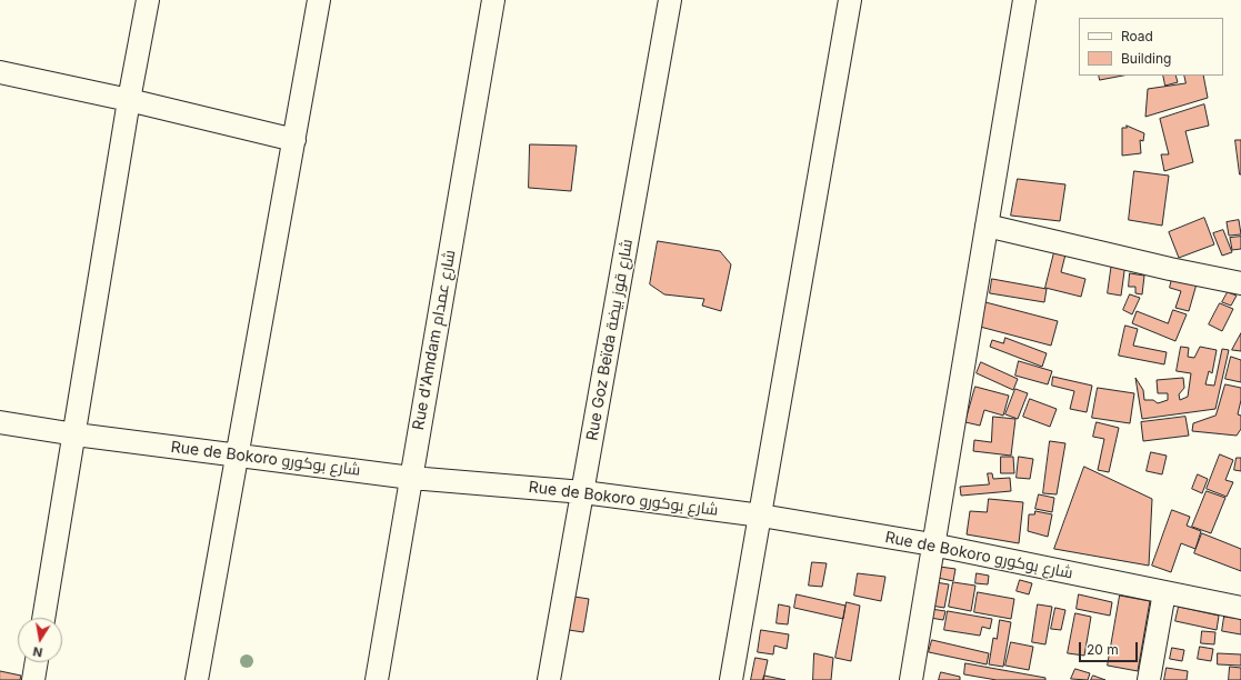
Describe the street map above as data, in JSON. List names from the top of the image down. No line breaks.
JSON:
{"streets":{"street":["Rue d'Amdam شارع عمدام","Rue Goz Beïda شارع قوز بيضة","Rue de Bokoro شارع بوكورو"]},"crossings":[["Rue d'Amdam شارع عمدام","Rue de Bokoro شارع بوكورو"],["Rue Goz Beïda شارع قوز بيضة","Rue de Bokoro شارع بوكورو"]],"legend":["Road","Building"],"scale_bar":"20 m","north":"bottom"}
